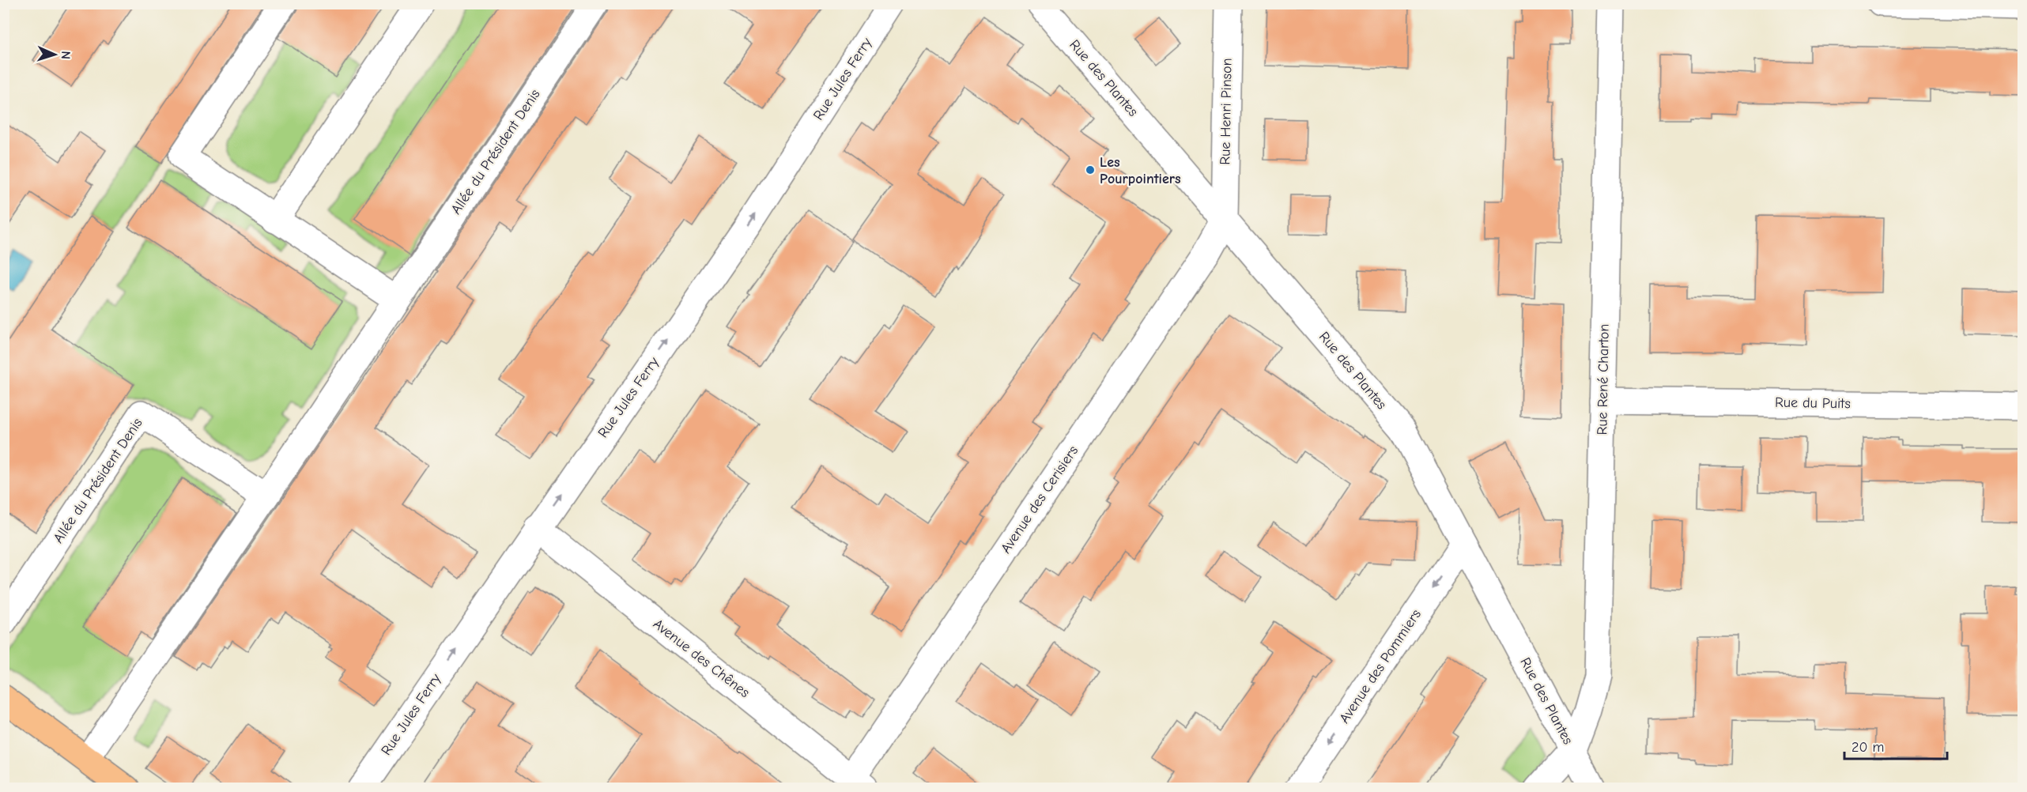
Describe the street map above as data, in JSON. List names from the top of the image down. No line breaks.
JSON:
{"streets":{"street":["Rue des Plantes","Rue Jules Ferry","Rue Henri Pinson","Allée du Président Denis","Rue René Charton","Rue du Puits","Avenue des Cerisiers","Avenue des Chênes","Avenue des Pommiers"]},"crossings":[["Rue des Plantes","Rue Henri Pinson"],["Rue des Plantes","Rue René Charton"],["Rue des Plantes","Avenue des Cerisiers"],["Rue des Plantes","Avenue des Pommiers"],["Rue Jules Ferry","Avenue des Chênes"],["Rue Henri Pinson","Avenue des Cerisiers"],["Rue René Charton","Rue du Puits"],["Avenue des Cerisiers","Avenue des Chênes"]],"one_way":["Rue Jules Ferry","Avenue des Pommiers"],"places":["Les Pourpointiers"],"scale_bar":"20 m","north":"right"}
